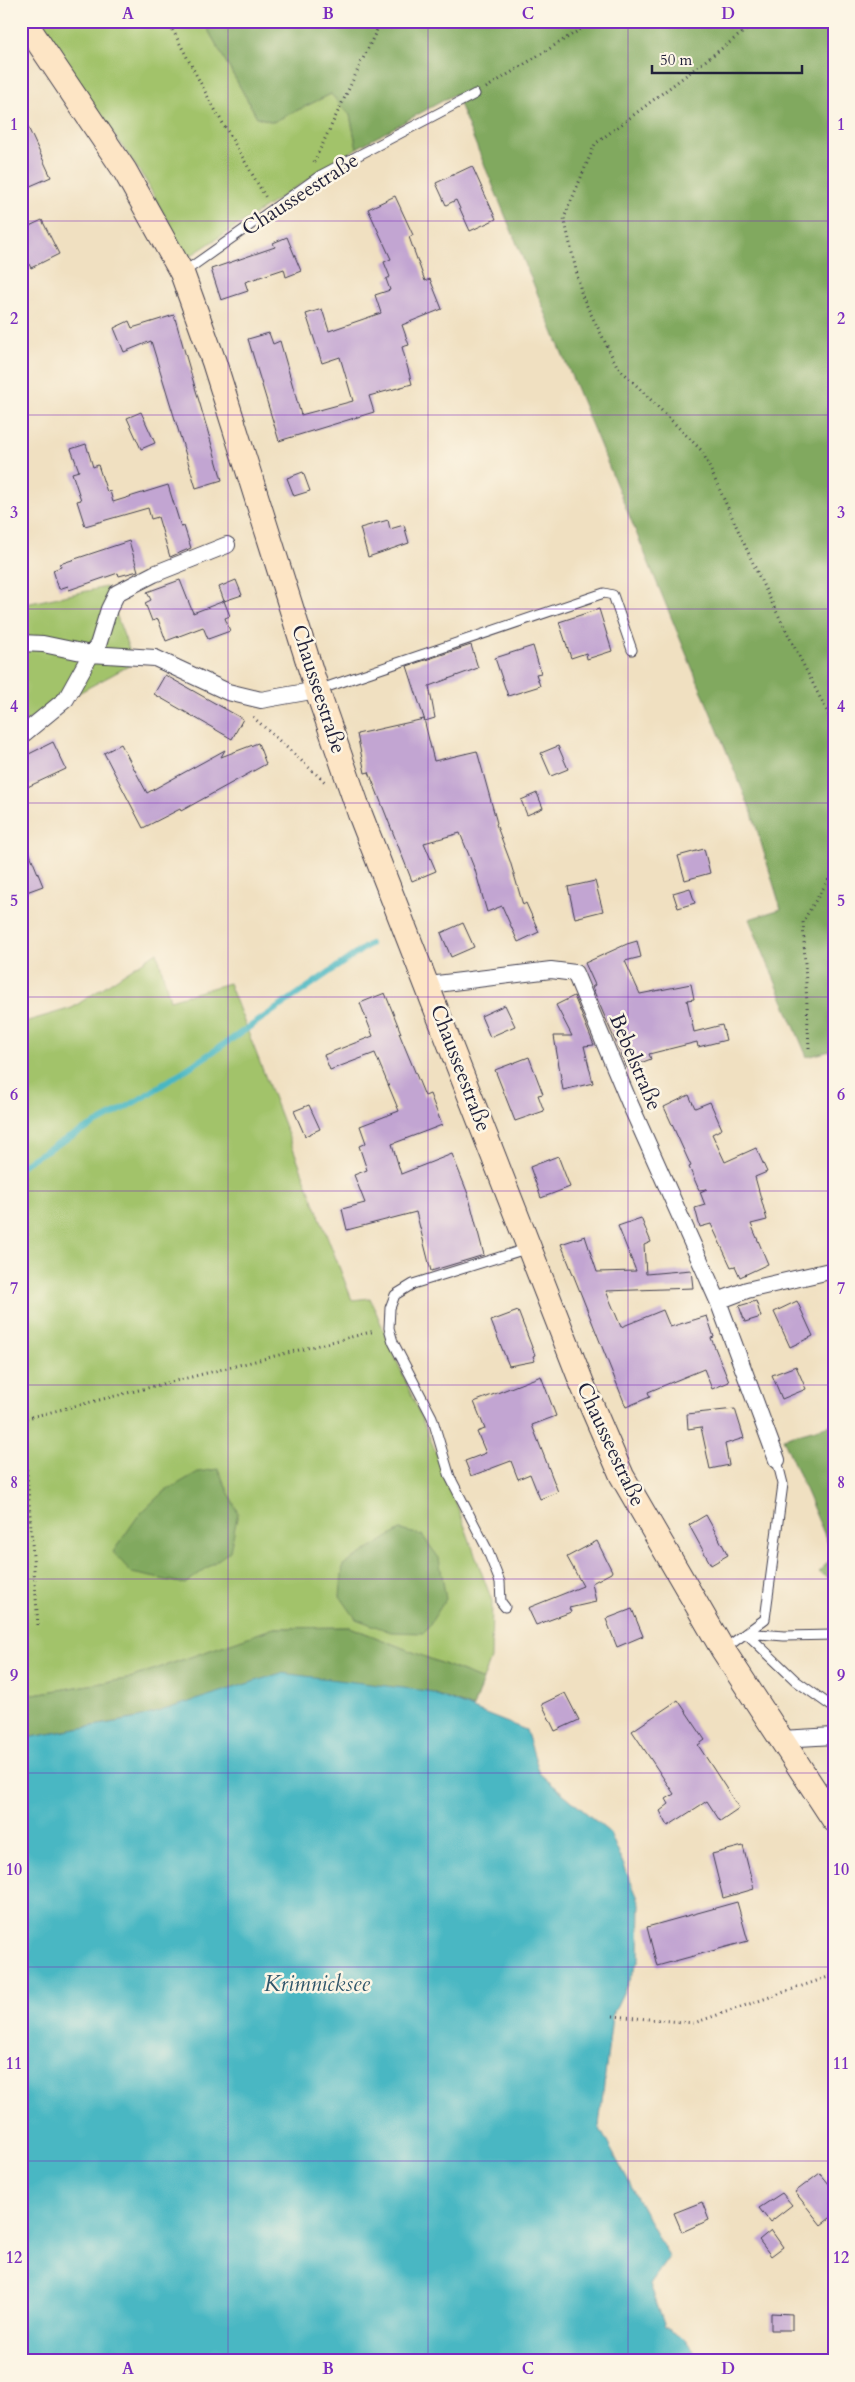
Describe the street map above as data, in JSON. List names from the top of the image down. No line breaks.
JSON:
{"streets":{"main road":["Chausseestraße"],"street":["Bebelstraße"]},"crossings":[["Chausseestraße","Bebelstraße"]],"water":["Krimnicksee"],"scale_bar":"50 m","grid":{"columns":["A","B","C","D"],"rows":["1","2","3","4","5","6","7","8","9","10","11","12"]}}
